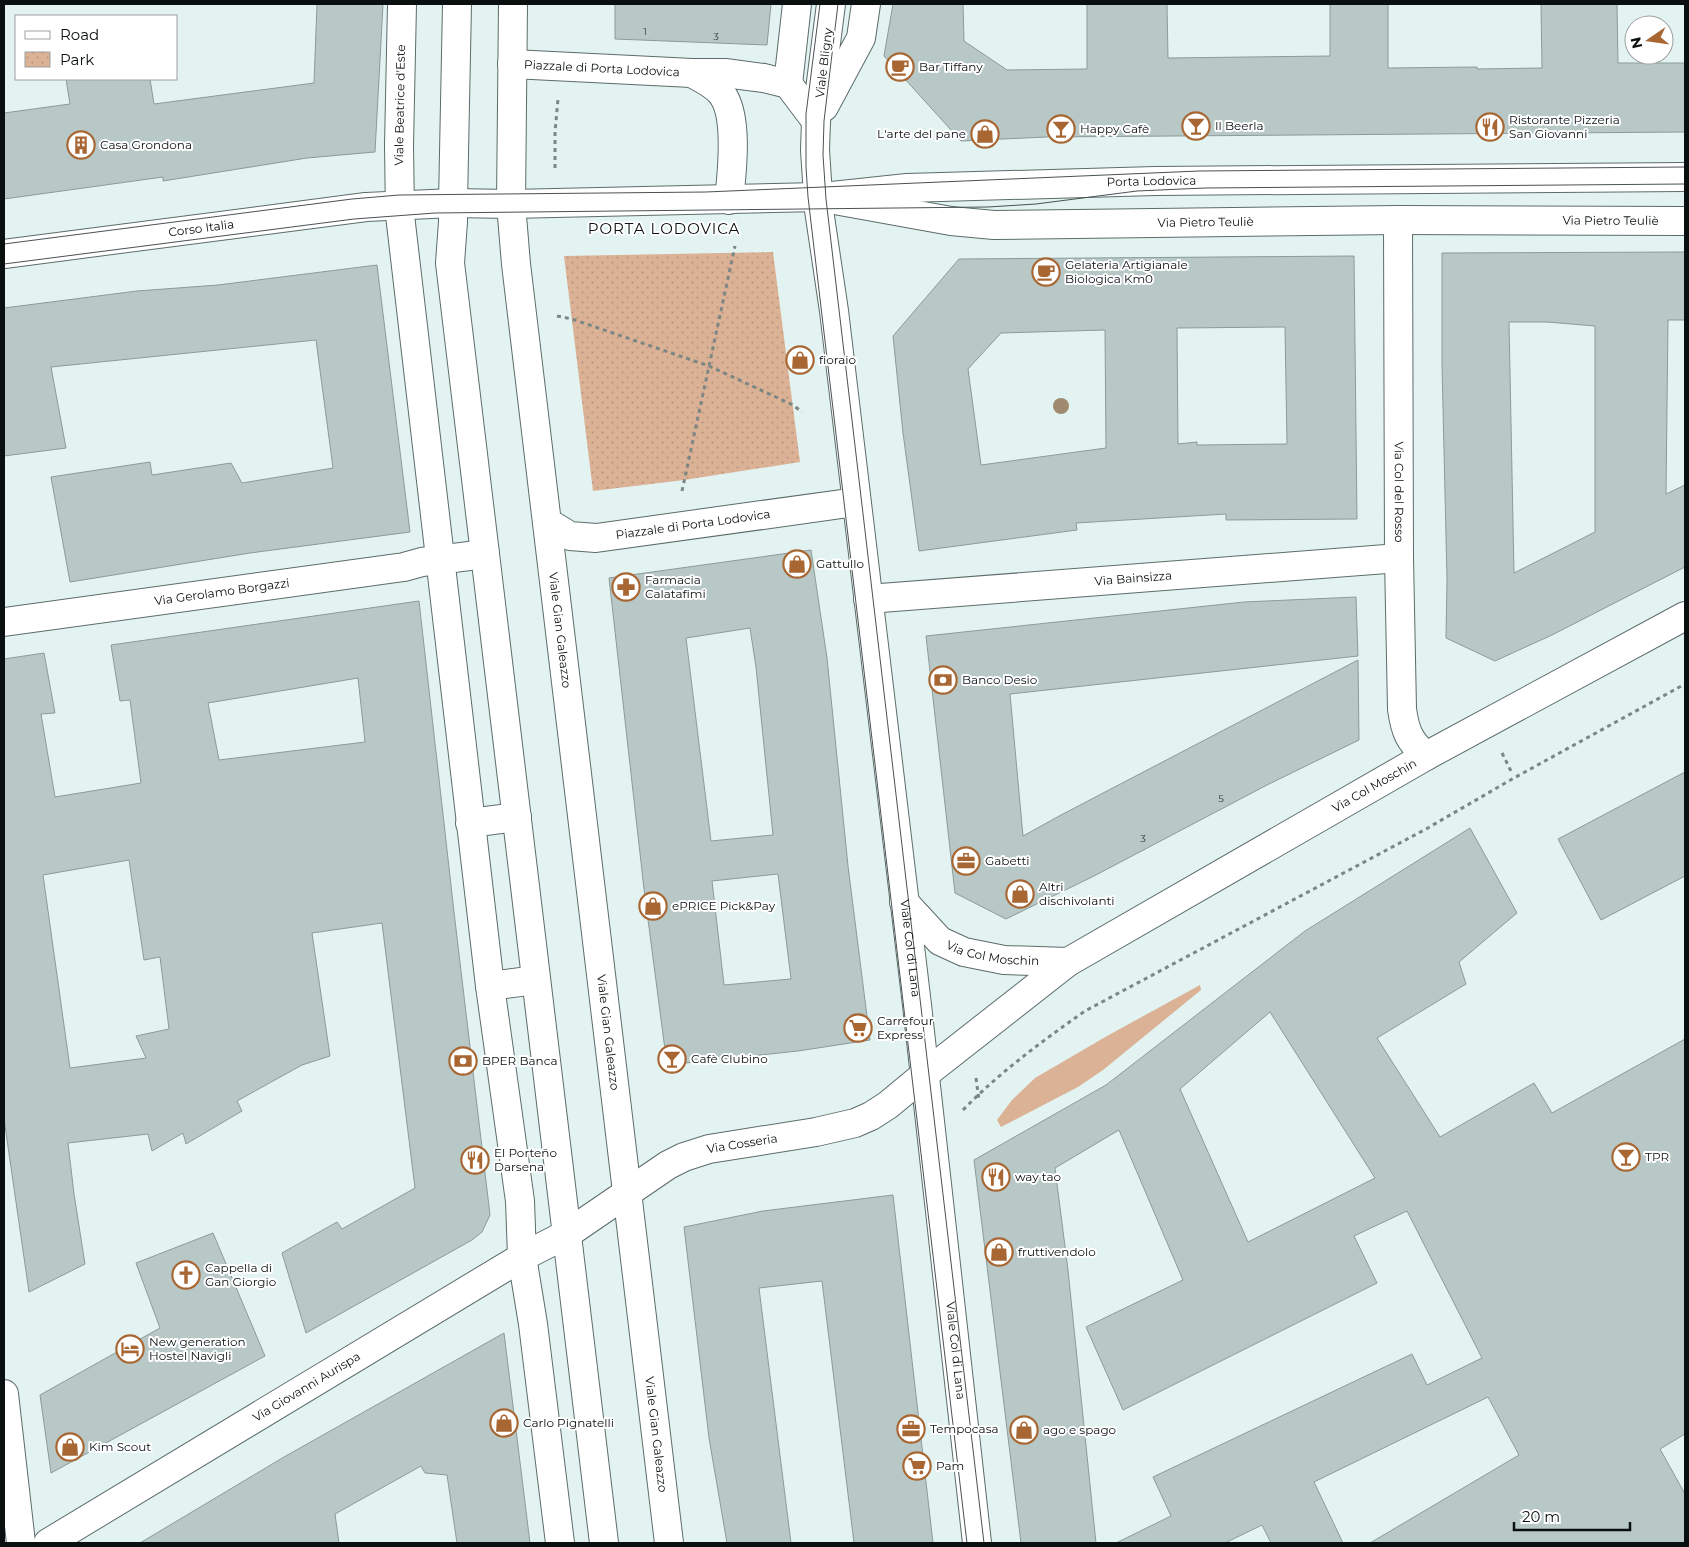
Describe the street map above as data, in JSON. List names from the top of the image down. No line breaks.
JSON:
{"streets":{"street":["Viale Bligny","Piazzale di Porta Lodovica","Viale Beatrice d'Este","Porta Lodovica","Via Pietro Teuliè","Corso Italia","Via Col del Rosso","Via Bainsizza","Via Gerolamo Borgazzi","Viale Gian Galeazzo","Via Col Moschin","Viale Col di Lana","Via Cosseria","Via Giovanni Aurispa"]},"crossings":[["Piazzale di Porta Lodovica","Viale Gian Galeazzo"],["Piazzale di Porta Lodovica","Viale Col di Lana"],["Viale Beatrice d'Este","Corso Italia"],["Porta Lodovica","Via Pietro Teuliè"],["Via Pietro Teuliè","Via Col del Rosso"],["Via Col del Rosso","Via Bainsizza"],["Via Col del Rosso","Via Col Moschin"],["Via Bainsizza","Viale Col di Lana"],["Viale Gian Galeazzo","Via Cosseria"],["Via Col Moschin","Viale Col di Lana"],["Via Col Moschin","Via Cosseria"],["Viale Col di Lana","Via Cosseria"],["Via Cosseria","Via Giovanni Aurispa"]],"districts":["PORTA LODOVICA"],"places":{"cafe":["Bar Tiffany","Gelateria Artigianale Biologica Km0"],"bar":["Il Beerla","Happy Cafè","Cafè Clubino","TPR"],"restaurant":["Ristorante Pizzeria San Giovanni","El Porteño Darsena","way tao"],"shop":["L'arte del pane","fioraio","Gattullo","Altri dischivolanti","ePRICE Pick&Pay","fruttivendolo","Carlo Pignatelli","ago e spago","Kim Scout"],"building":["Casa Grondona"],"pharmacy":["Farmacia Calatafimi"],"bank":["Banco Desio","BPER Banca"],"office":["Gabetti","Tempocasa"],"supermarket":["Carrefour Express","Pam"],"church":["Cappella di Gan Giorgio"],"hotel":["New generation Hostel Navigli"]},"house_numbers":["1","3","5","3"],"legend":["Road","Park"],"scale_bar":"20 m","north":"left"}
